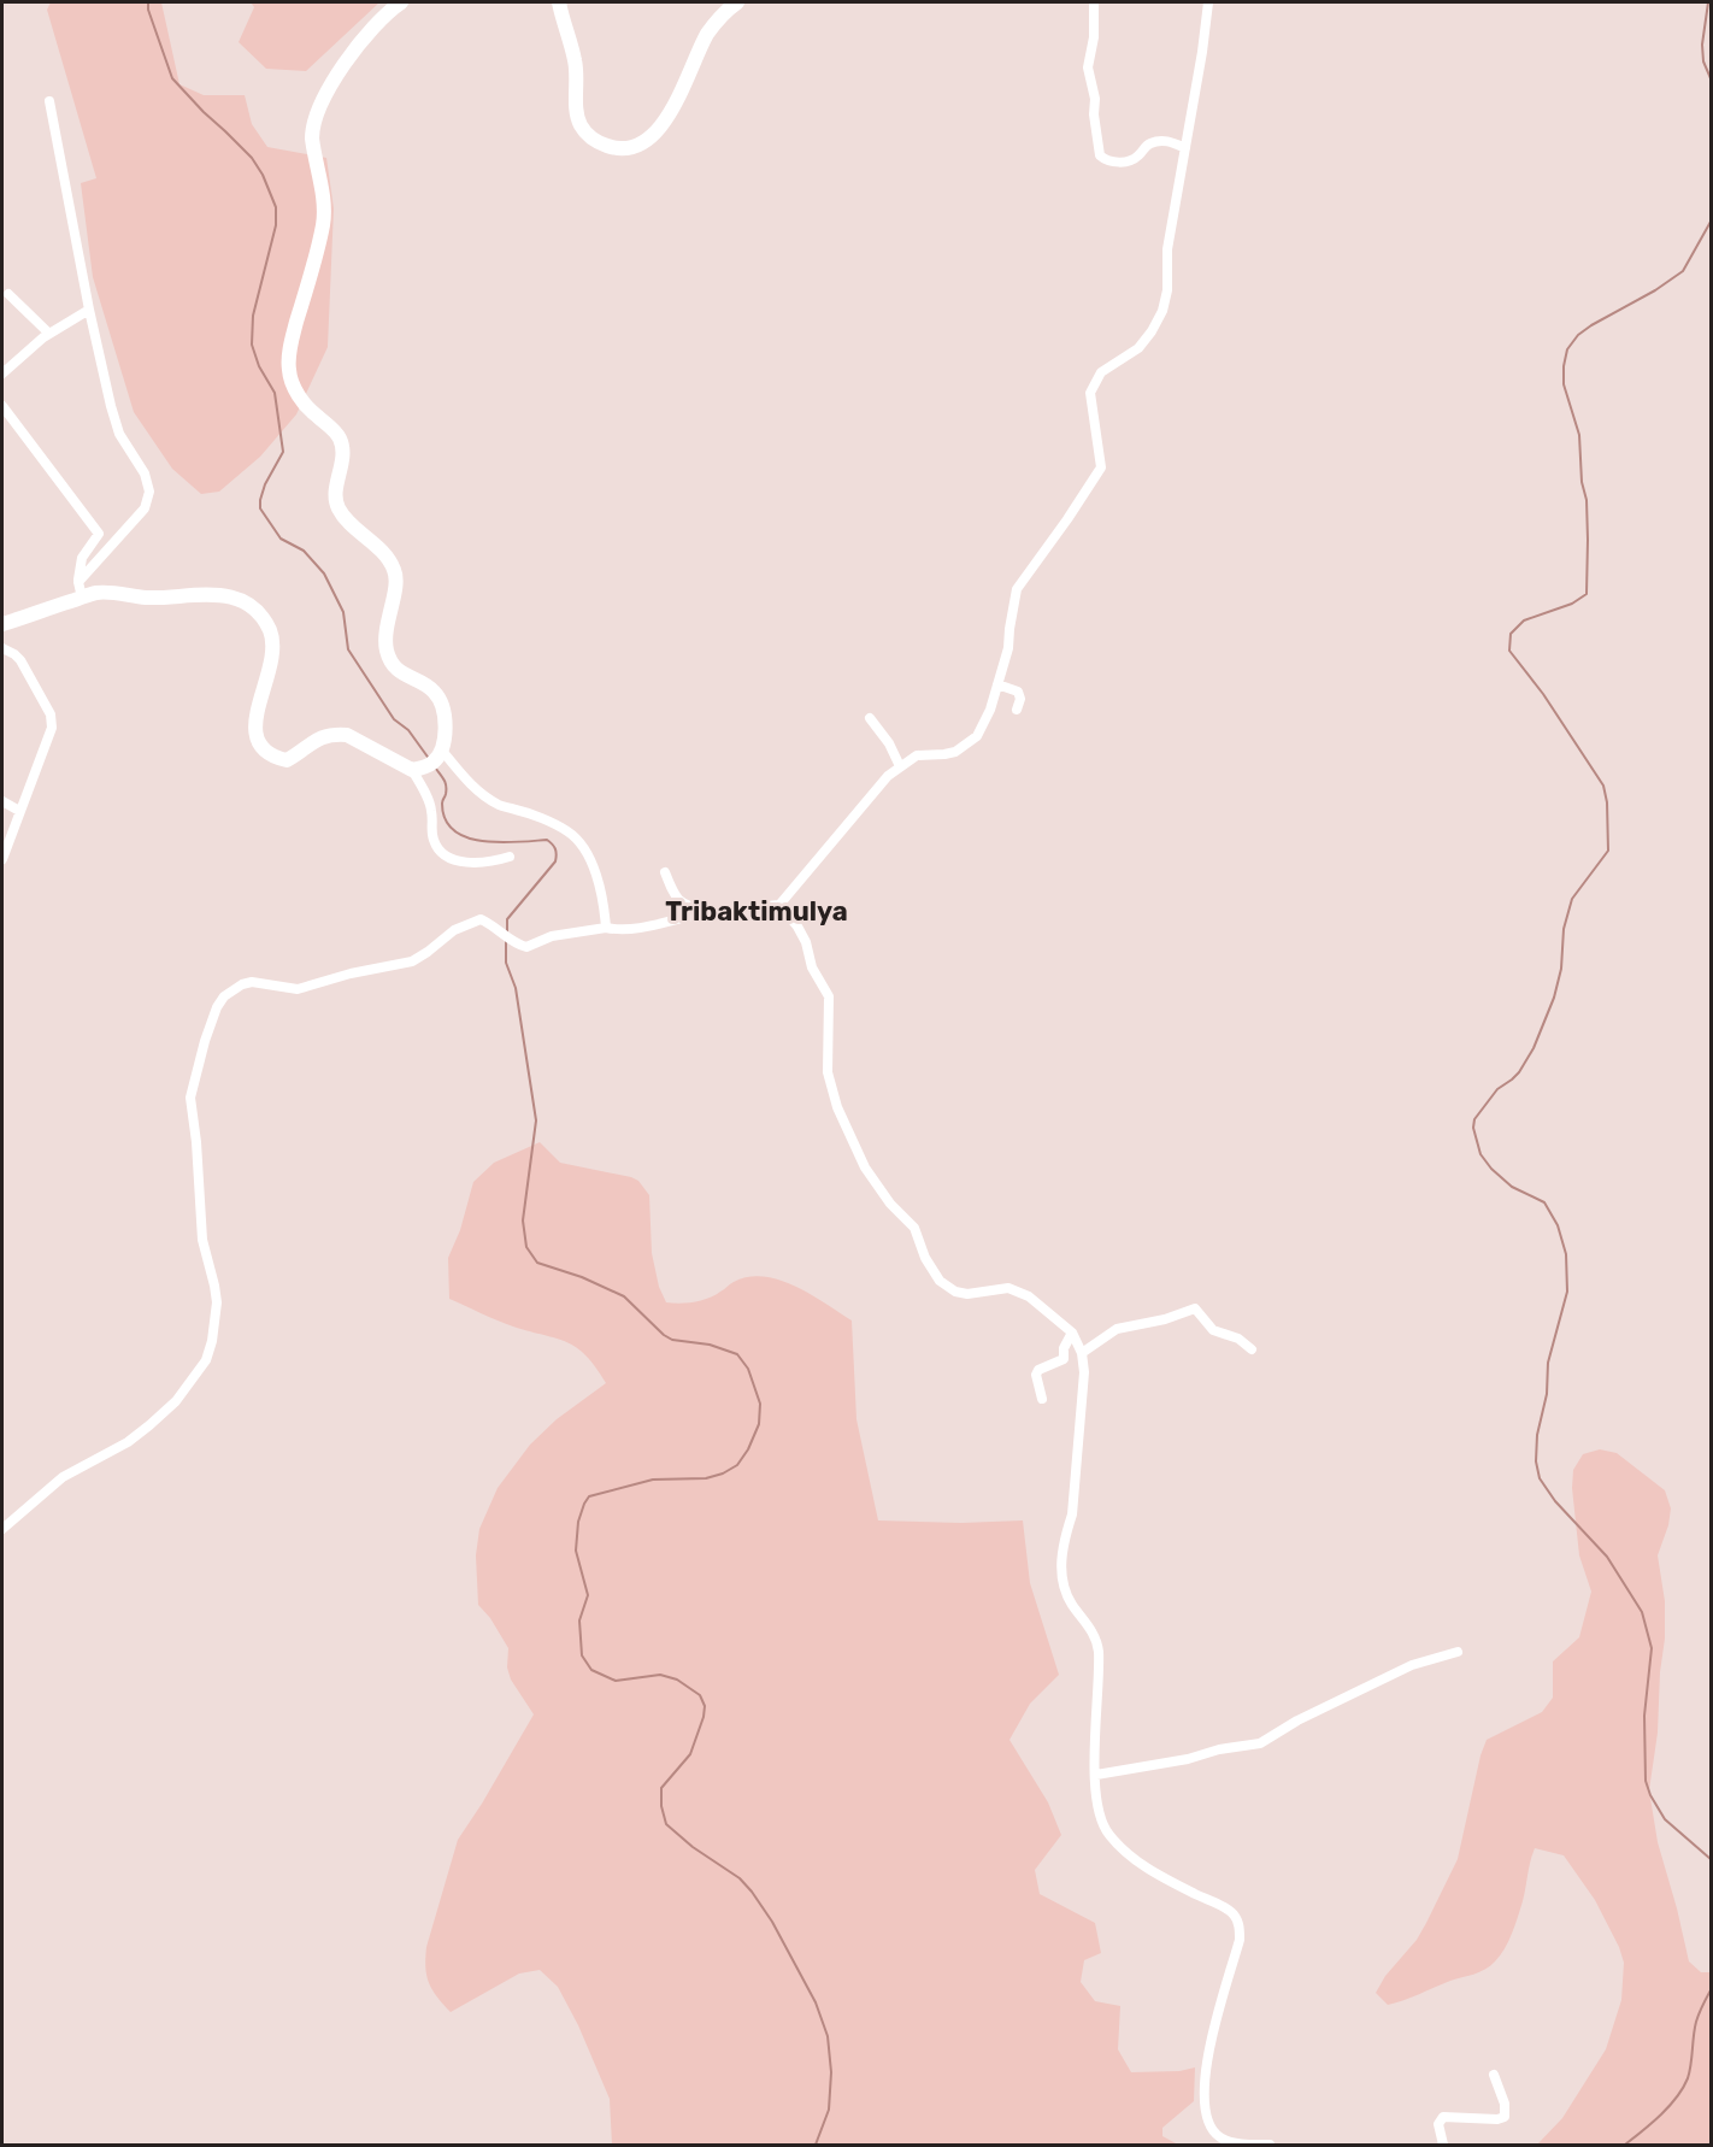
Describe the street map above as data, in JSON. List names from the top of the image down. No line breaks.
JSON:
{"districts":["Tribaktimulya"]}
